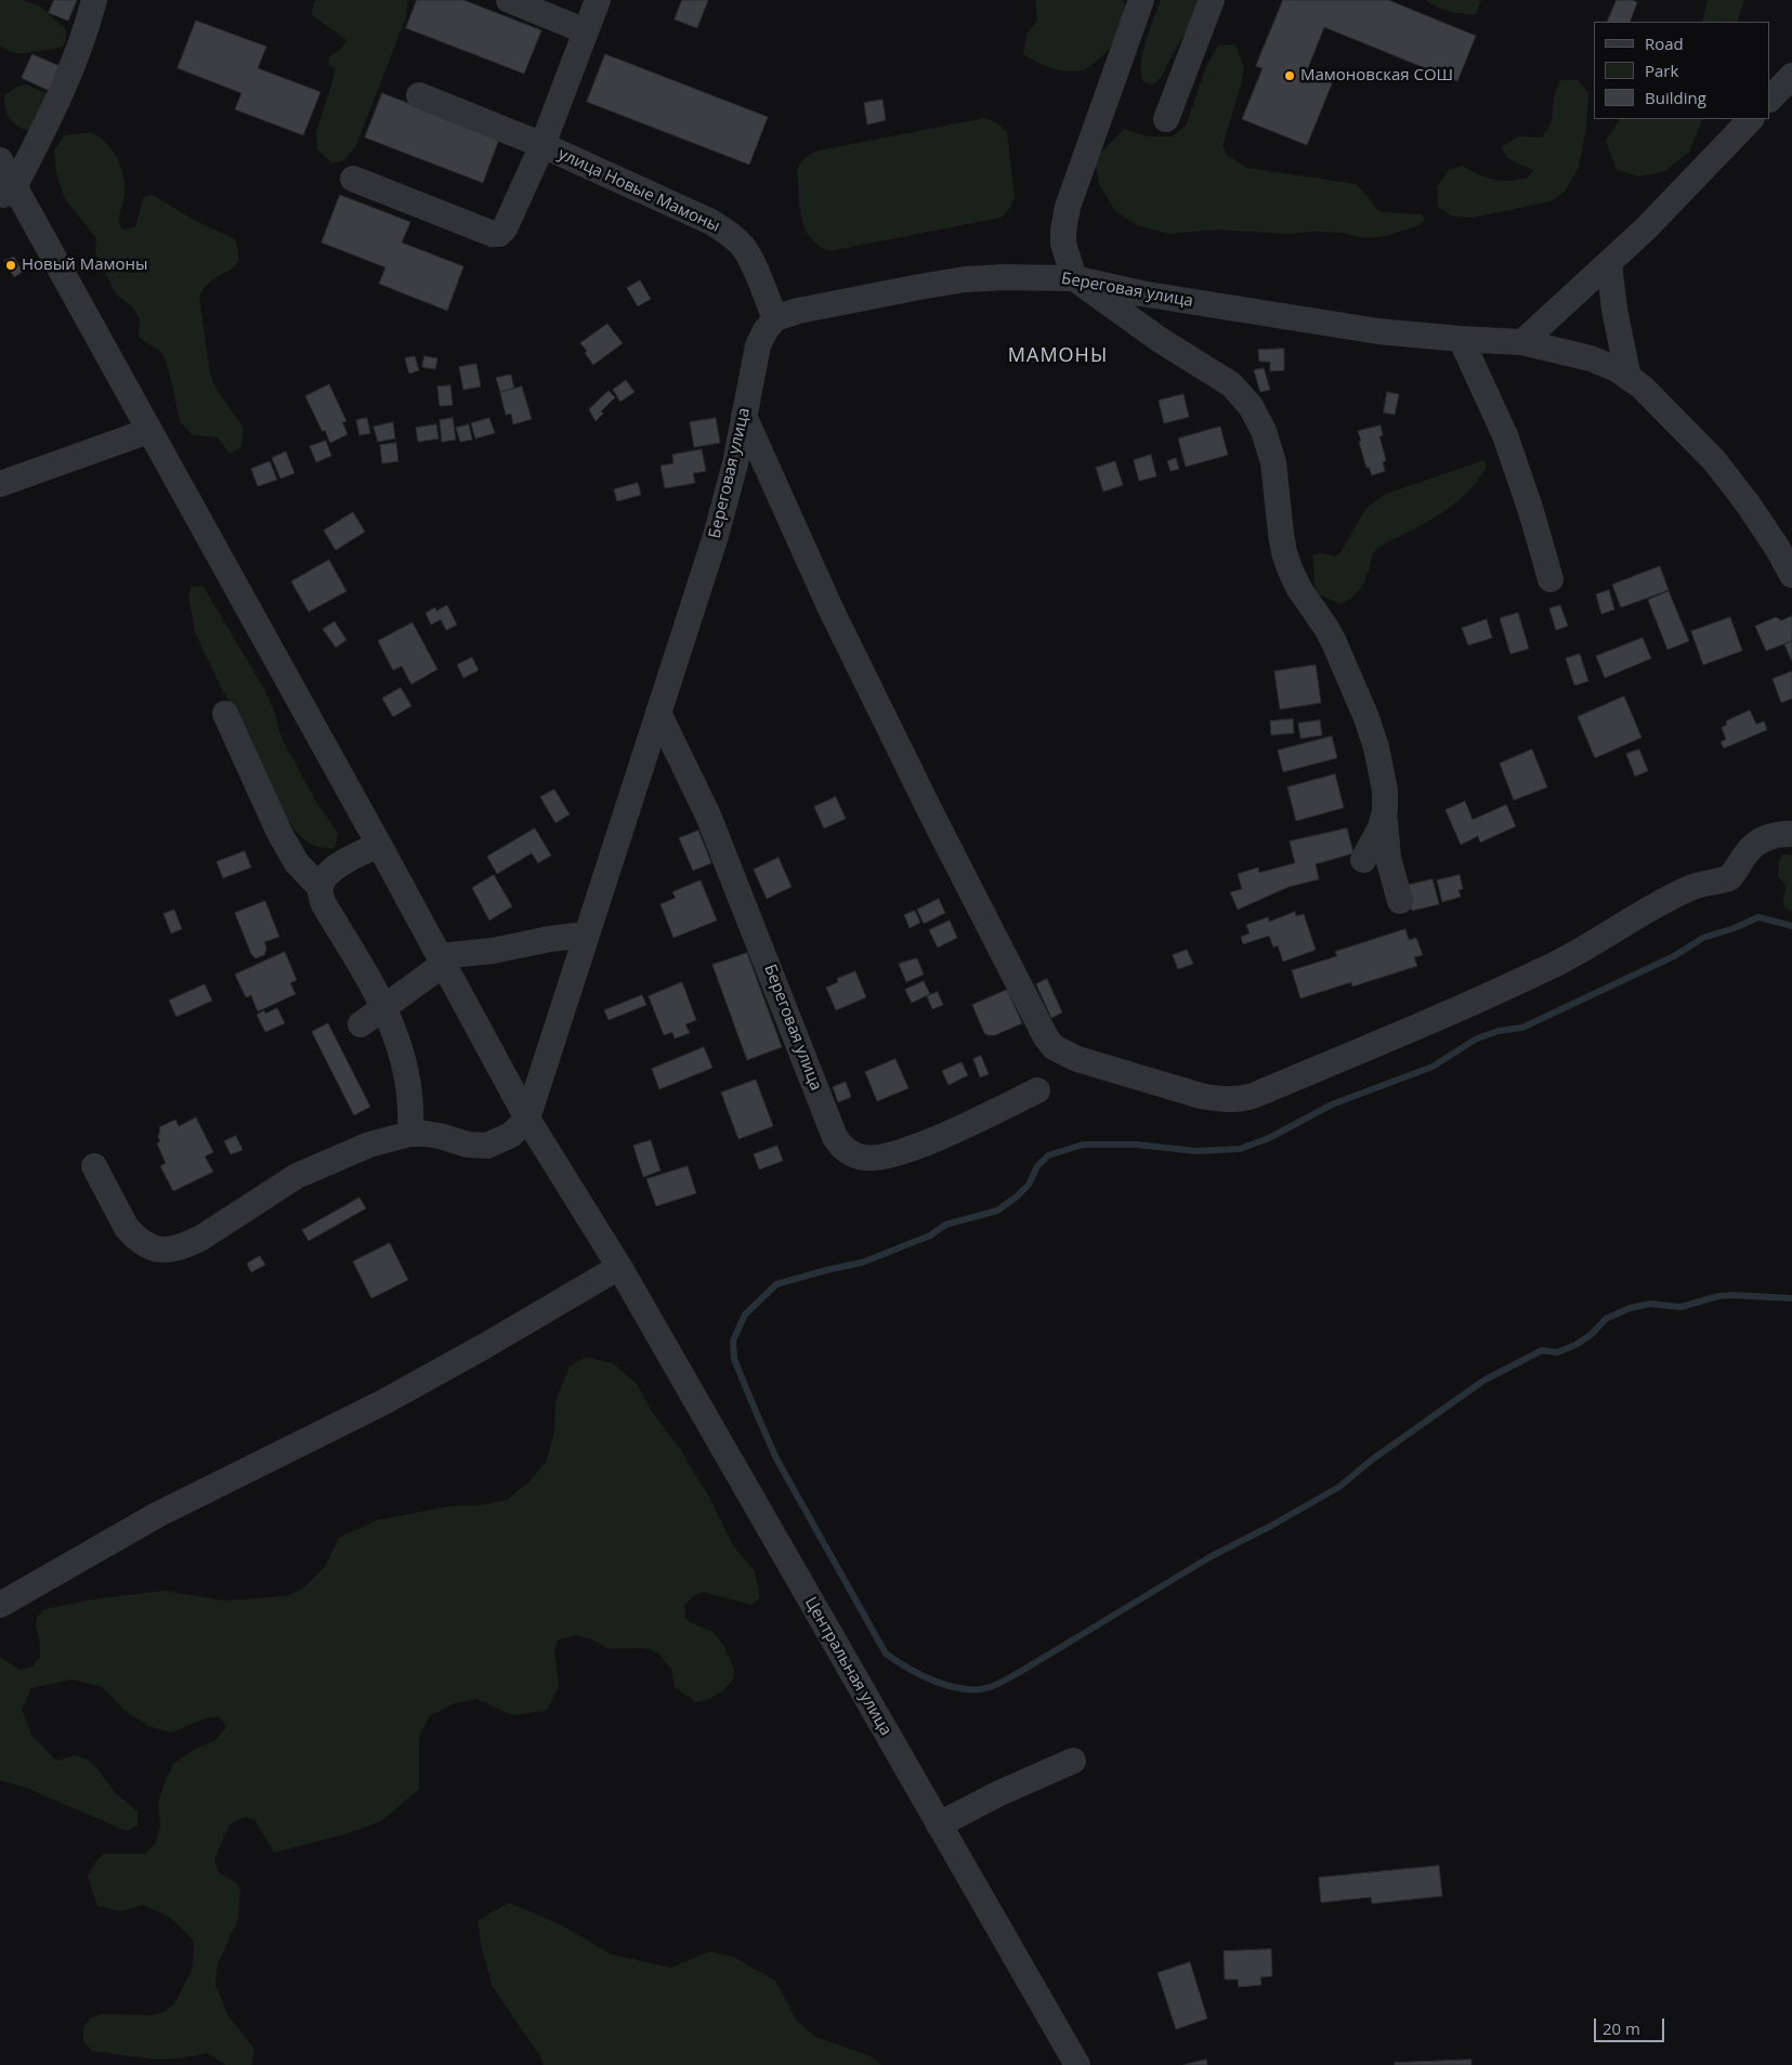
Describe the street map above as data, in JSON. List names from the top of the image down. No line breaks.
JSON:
{"streets":{"street":["улица Новые Мамоны","Береговая улица","Центральная улица"]},"crossings":[["улица Новые Мамоны","Береговая улица"],["Береговая улица","Центральная улица"]],"districts":["МАМОНЫ"],"places":["Мамоновская СОШ","Новый Мамоны"],"legend":["Road","Park","Building"],"scale_bar":"20 m"}
